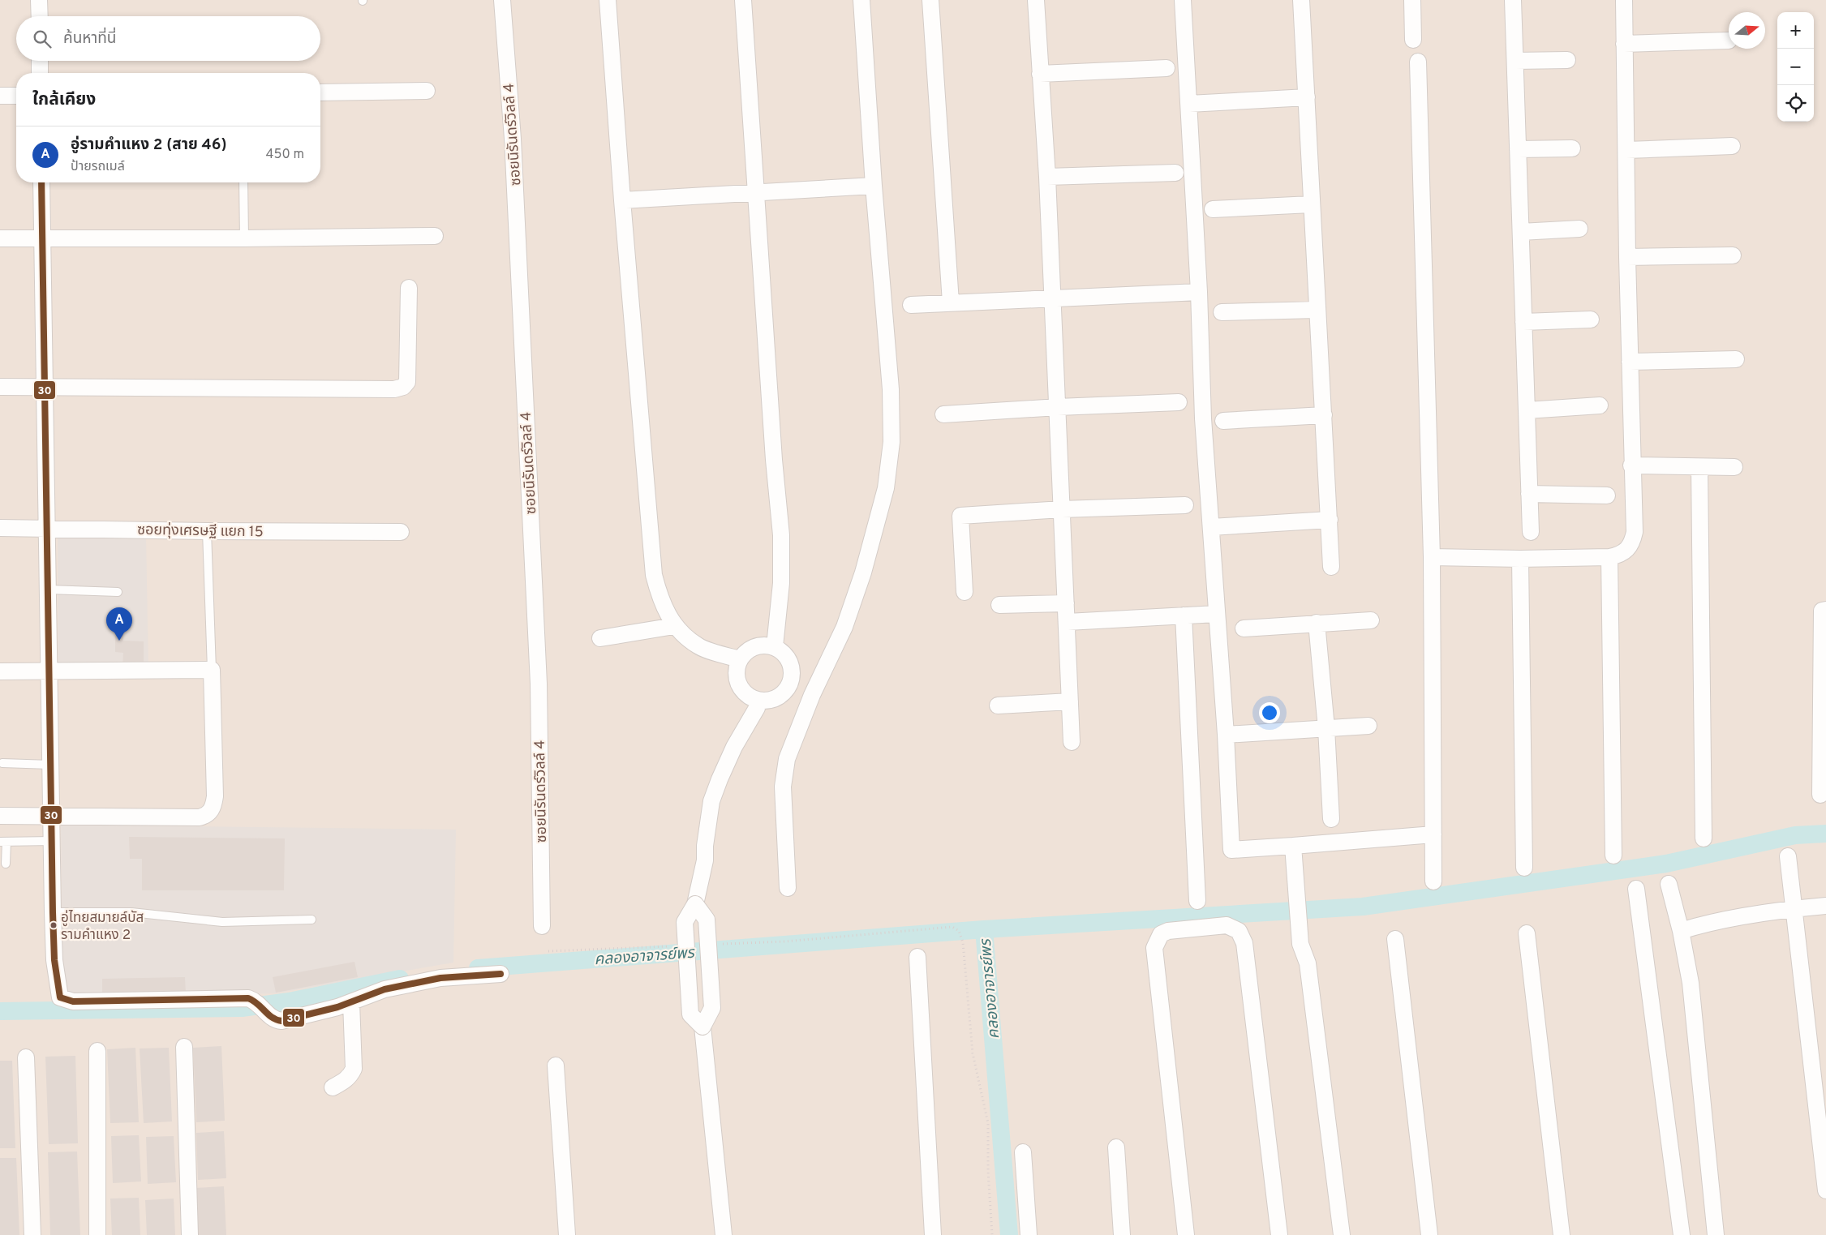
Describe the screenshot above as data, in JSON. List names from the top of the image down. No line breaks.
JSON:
{"streets":{"street":["ซอยนิรันดร์วิลล์ 4","ซอยทุ่งเศรษฐี แยก 15"]},"water":["คลองอาจารย์พร"],"places":["อู่ไทยสมายล์บัส รามคำแหง 2"],"lines":["transit line 30"],"north":"right","page":{"map_buttons":["+","−"],"search":"ค้นหาที่นี่","heading":"ใกล้เคียง","list":[{"mark":"A","name":"อู่รามคำแหง 2 (สาย 46)","note":"ป้ายรถเมล์","value":"450 m"}],"pins":"A"}}
